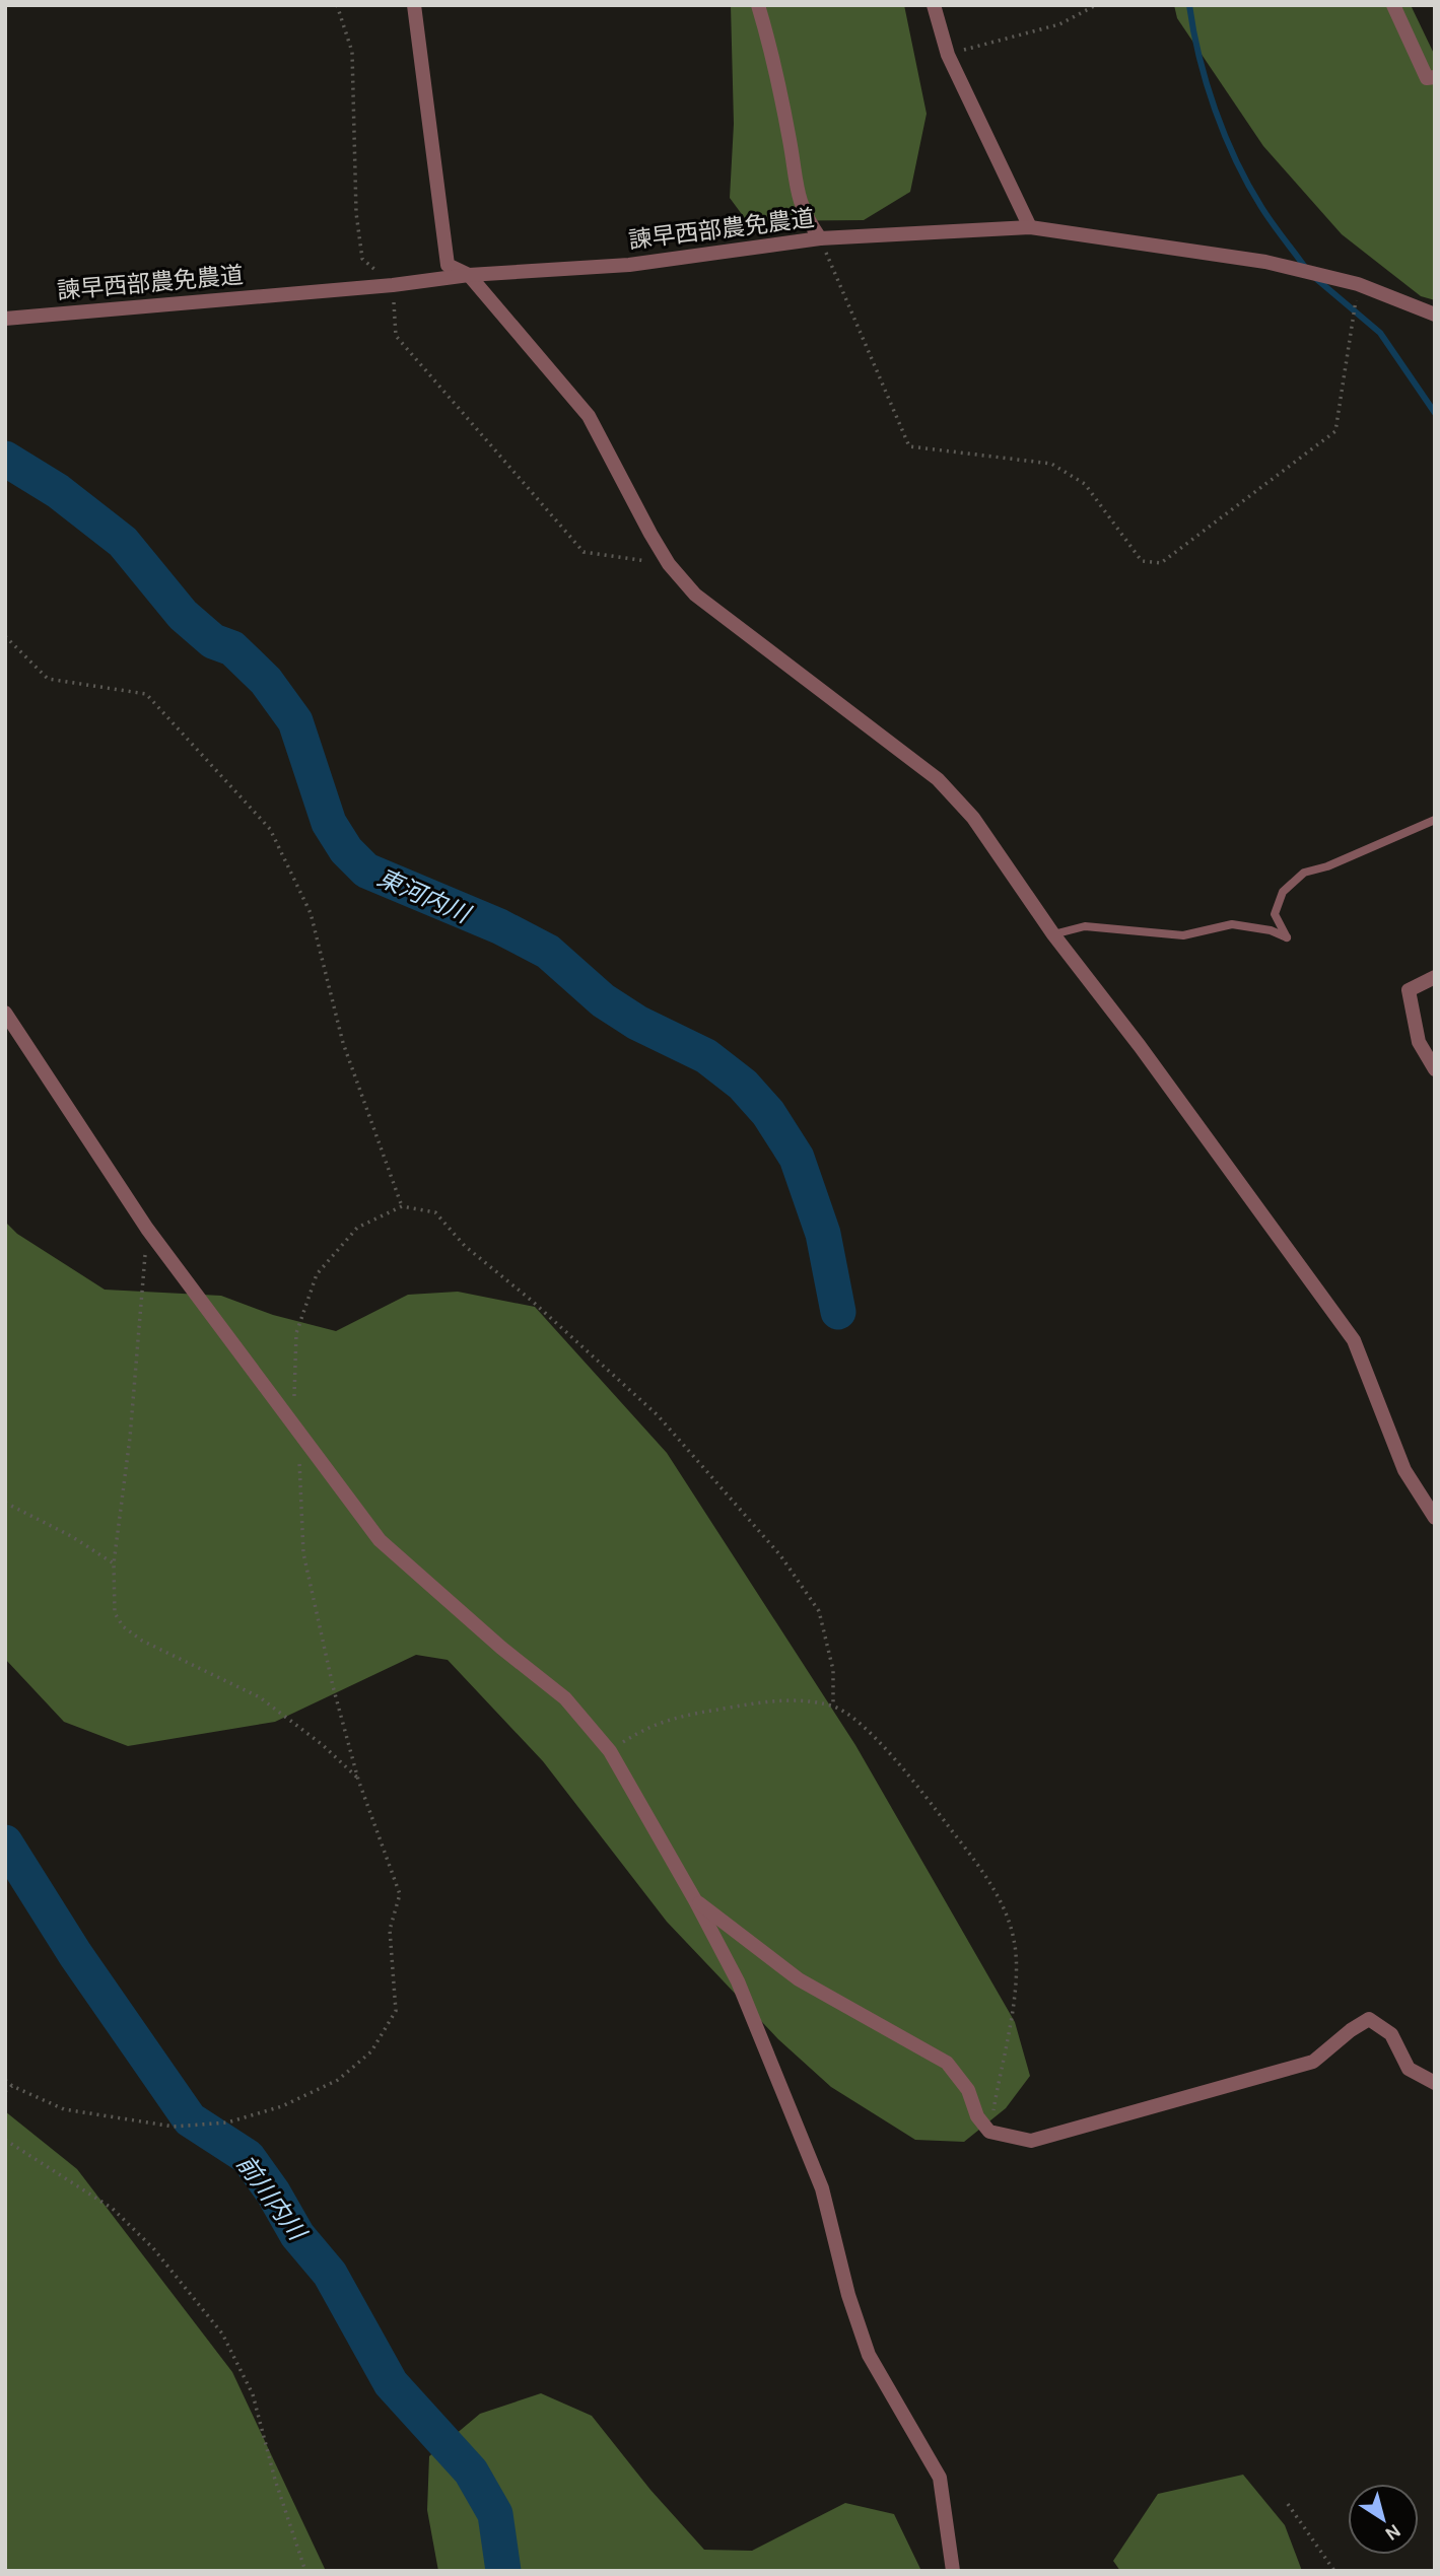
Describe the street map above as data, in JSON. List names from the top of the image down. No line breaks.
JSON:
{"streets":{"street":["諫早西部農免農道"]},"water":["東河内川","前川内川"],"north":"bottom right"}
